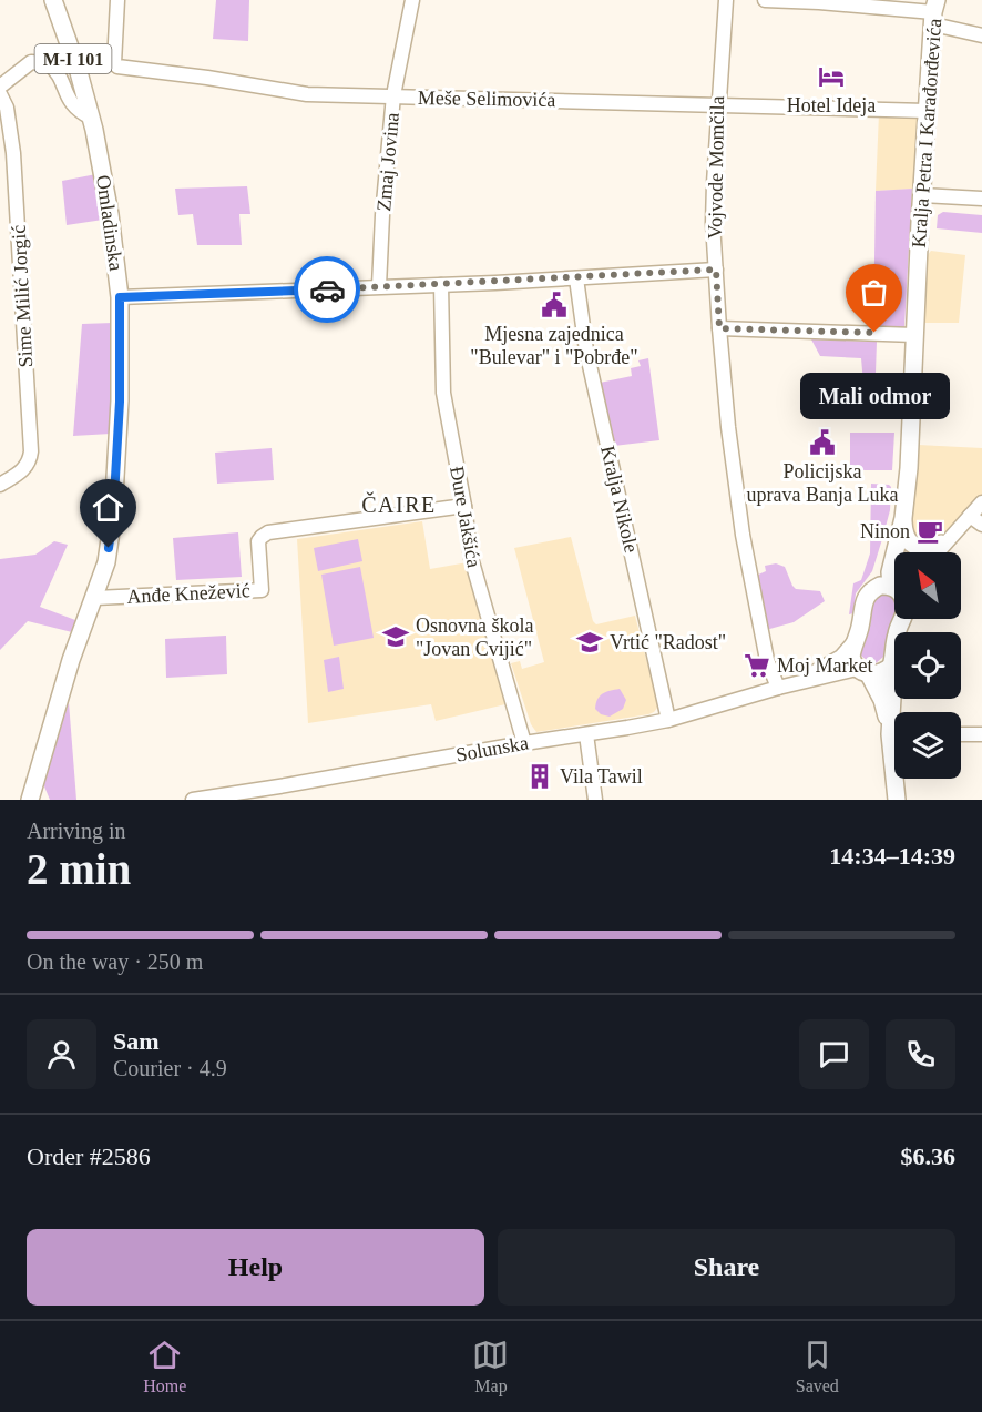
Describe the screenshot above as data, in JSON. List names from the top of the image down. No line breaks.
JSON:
{"streets":{"main road":["M-I 101","Kralja Petra I Karađorđevića","Omladinska"],"street":["Meše Selimovića","Zmaj Jovina","Vojvode Momčila","Sime Milić Jorgić","Kralja Nikole","Đure Jakšića","Anđe Knežević","Solunska"]},"crossings":[["Meše Selimovića","Kralja Petra I Karađorđevića"],["Meše Selimovića","Zmaj Jovina"],["Meše Selimovića","Vojvode Momčila"],["Kralja Petra I Karađorđevića","Solunska"],["Vojvode Momčila","Solunska"],["Omladinska","Anđe Knežević"],["Kralja Nikole","Solunska"],["Đure Jakšića","Anđe Knežević"],["Đure Jakšića","Solunska"]],"districts":["ČAIRE"],"places":{"hotel":["Hotel Ideja"],"public building":["Mjesna zajednica \"Bulevar\" i \"Pobrđe\"","Policijska uprava Banja Luka"],"other":["Mali odmor"],"cafe":["Ninon"],"school or university":["Osnovna škola \"Jovan Cvijić\"","Vrtić \"Radost\""],"supermarket":["Moj Market"],"building":["Vila Tawil"]},"north":"top left","page":{"bubble":"Mali odmor","heading":["2 min","Arriving in","14:34–14:39"],"panel":["Sam","Courier · 4.9","Order #2586","$6.36"],"bar":"On the way · 250 m","buttons":["Help","Share"],"tabs":["Home","Map","Saved"]}}
